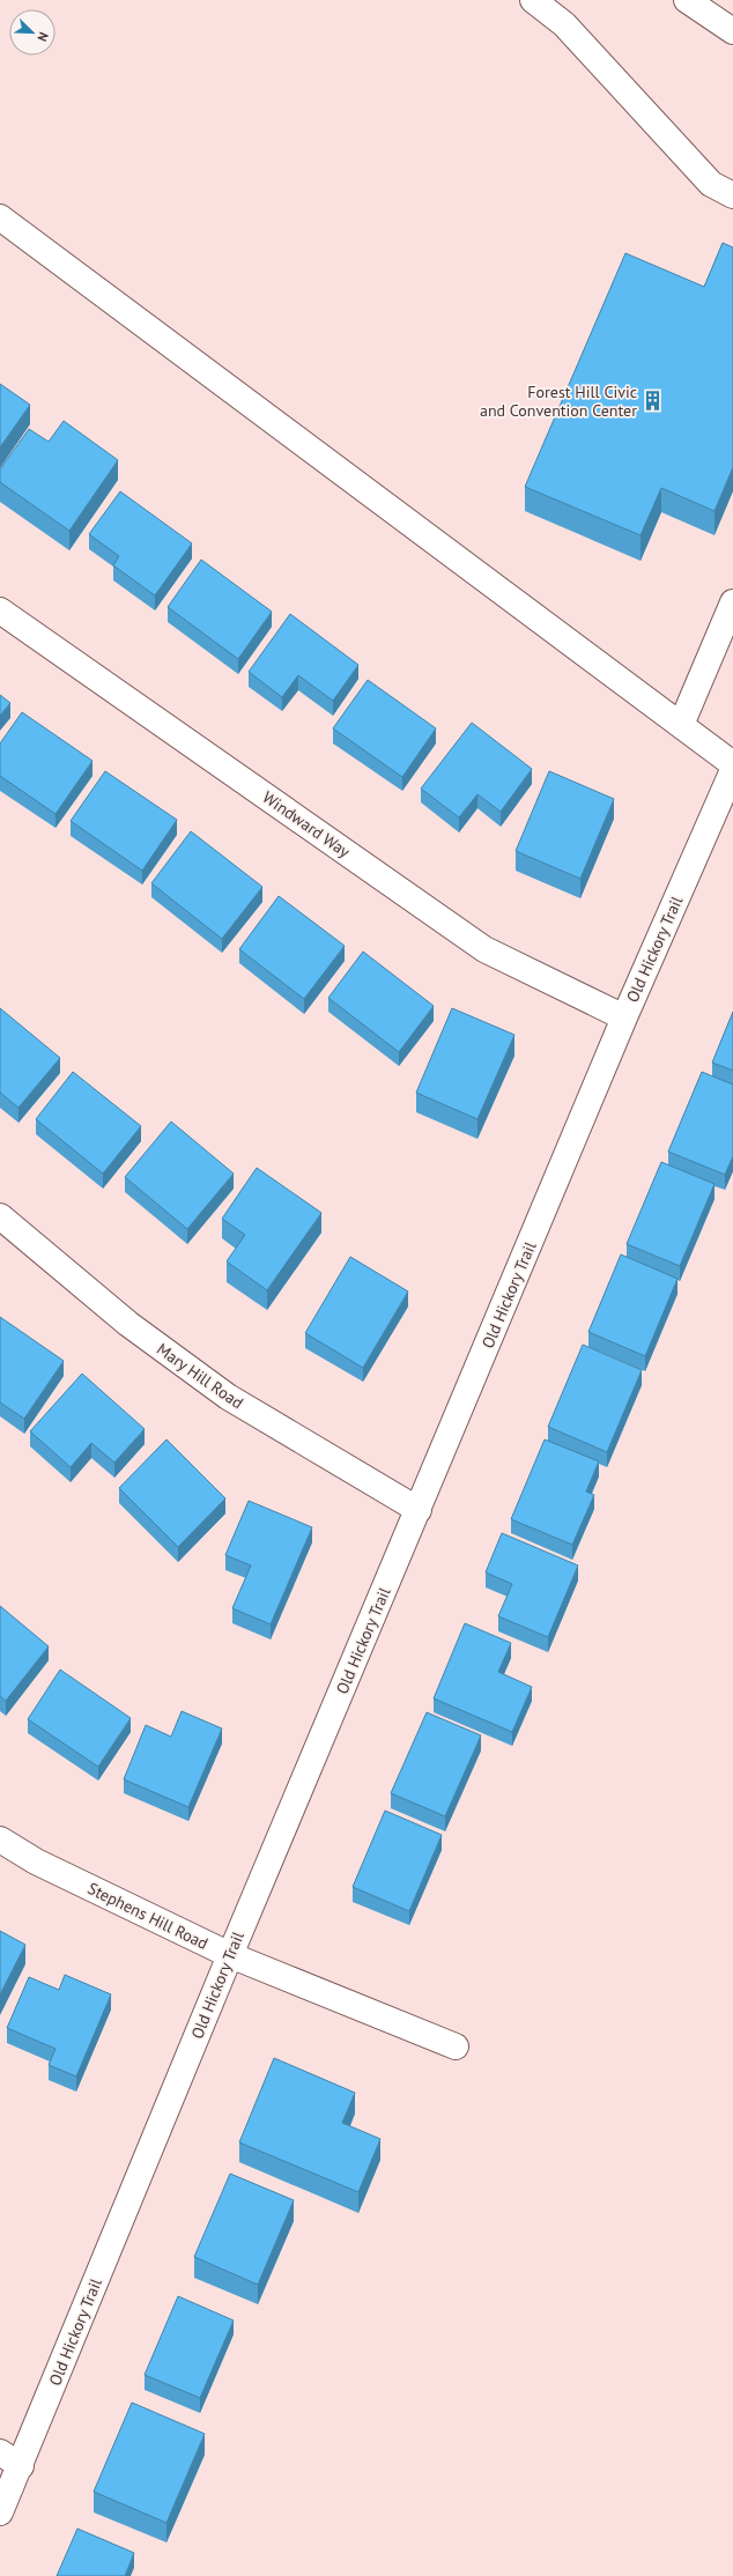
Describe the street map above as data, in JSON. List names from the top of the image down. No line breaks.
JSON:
{"streets":{"street":["Windward Way","Old Hickory Trail","Mary Hill Road","Stephens Hill Road"]},"crossings":[["Windward Way","Old Hickory Trail"],["Old Hickory Trail","Mary Hill Road"],["Old Hickory Trail","Stephens Hill Road"]],"places":{"building":["Forest Hill Civic and Convention Center"]},"north":"bottom right"}
